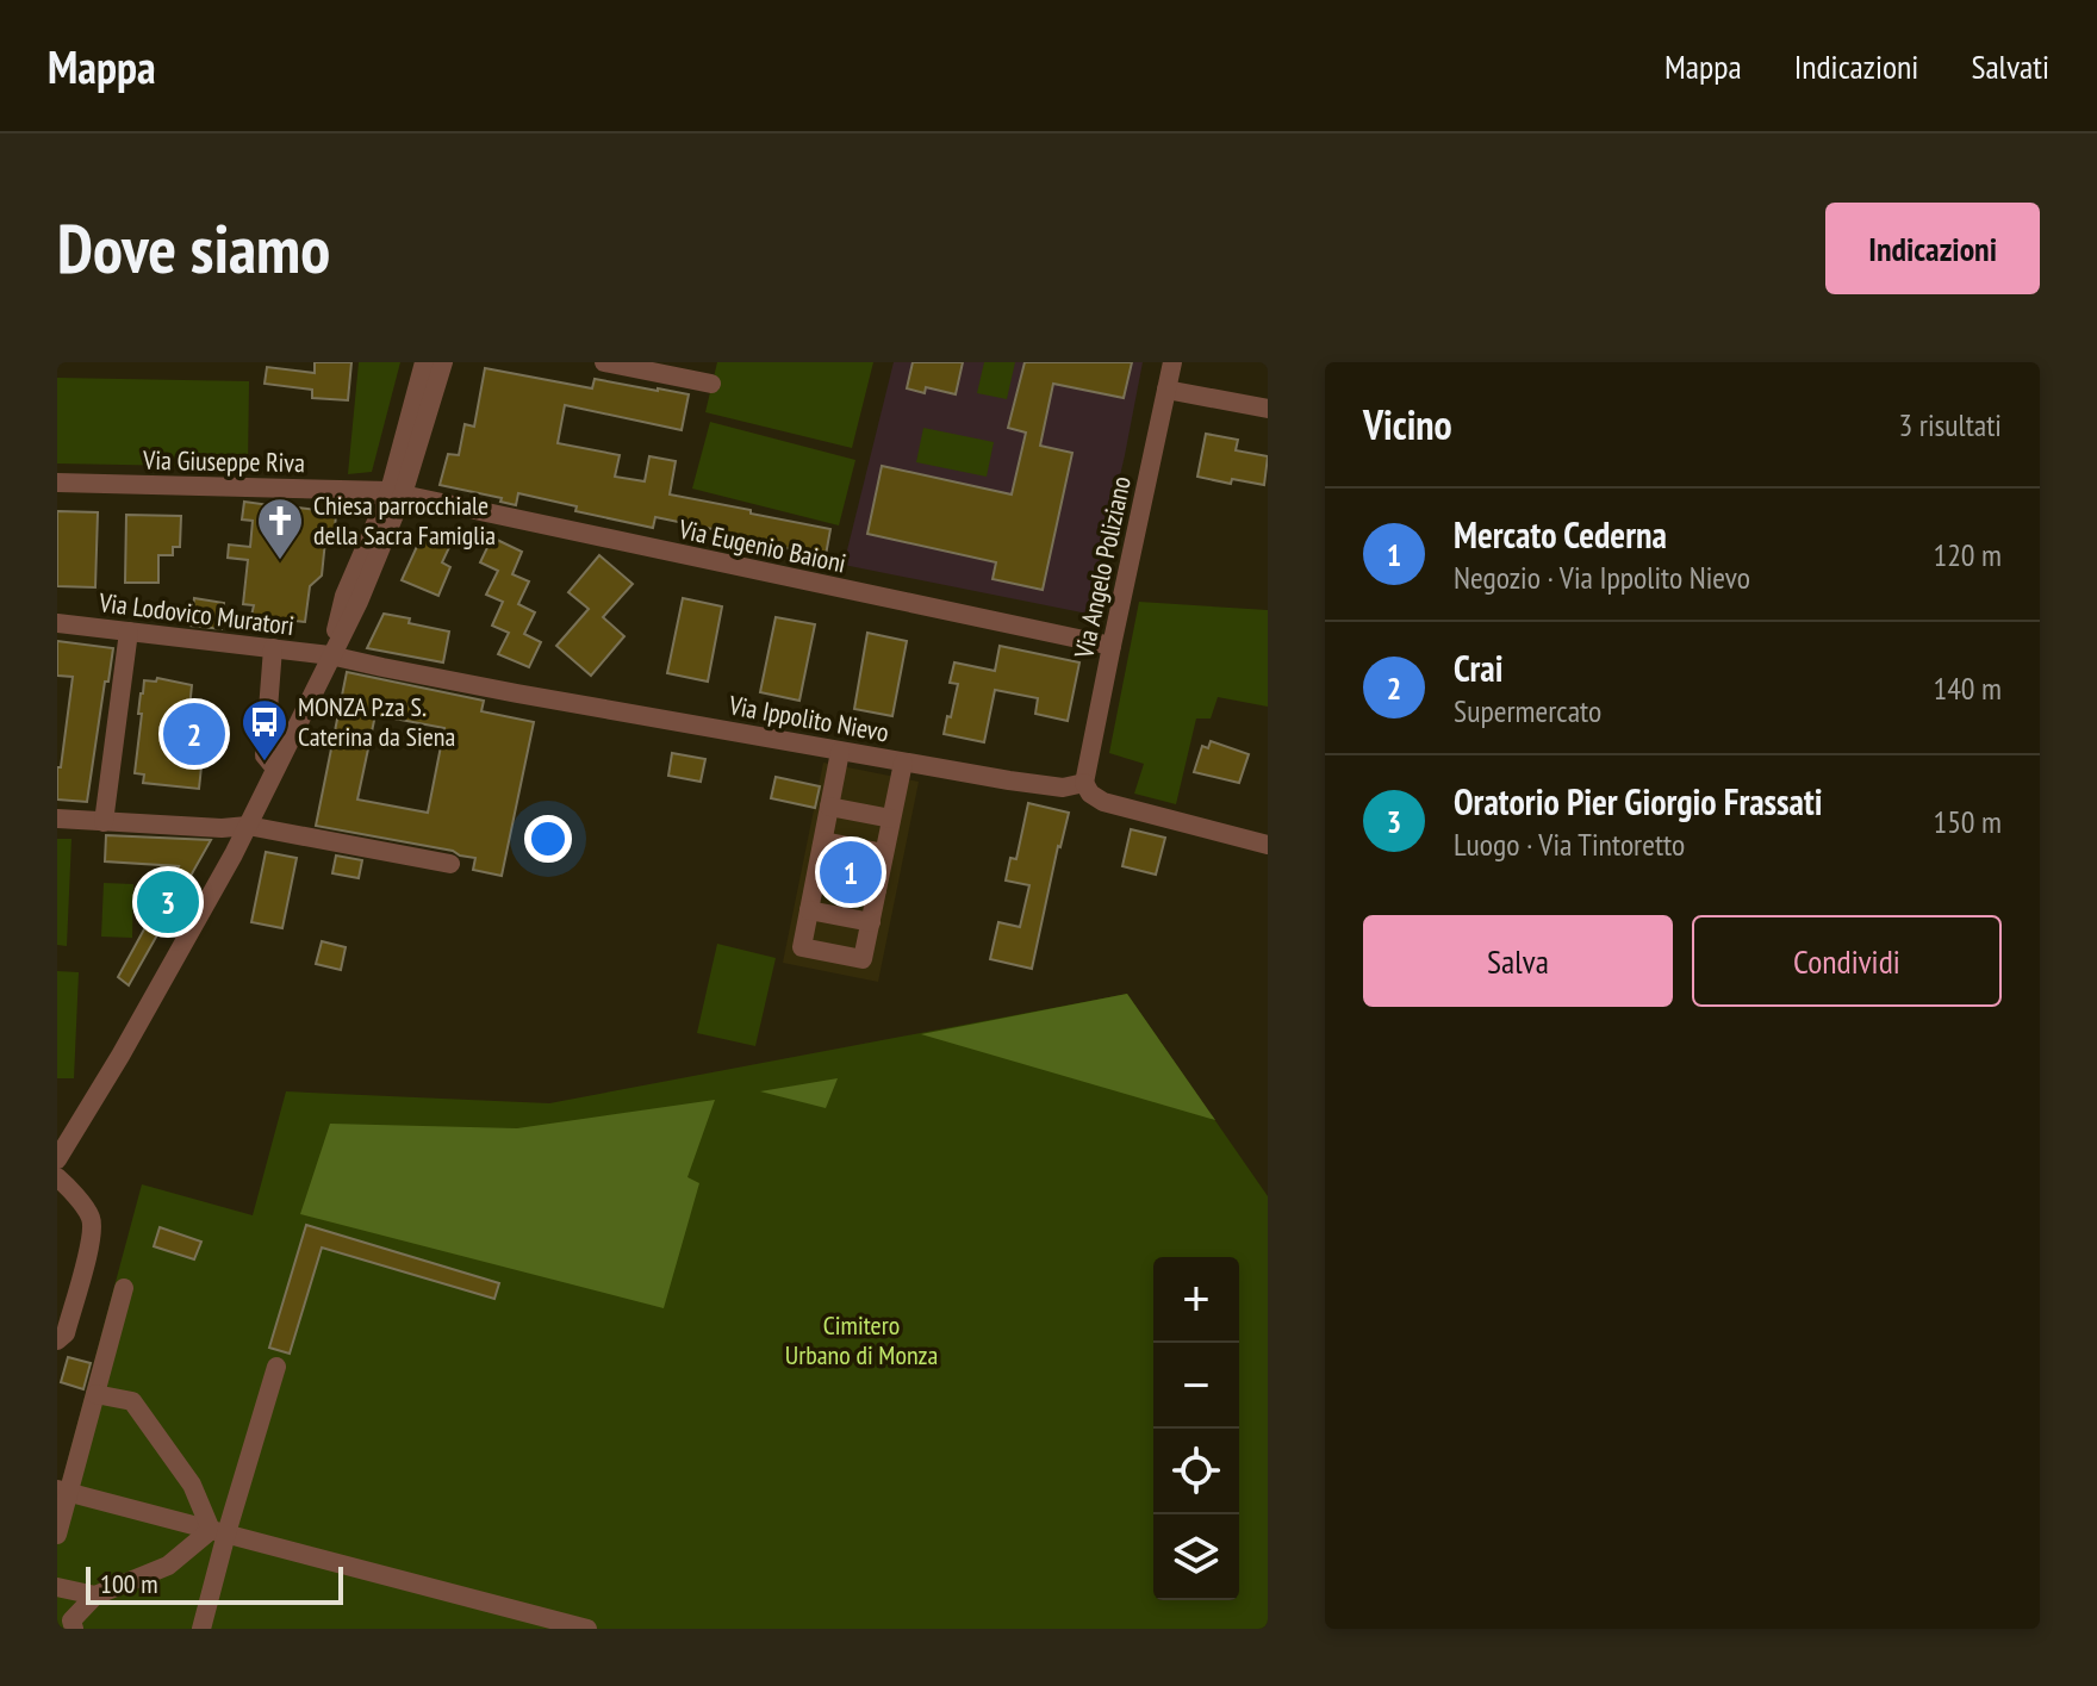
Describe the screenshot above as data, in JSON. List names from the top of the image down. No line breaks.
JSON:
{"streets":{"street":["Via Giuseppe Riva","Via Eugenio Baioni","Via Angelo Poliziano","Via Lodovico Muratori","Via Ippolito Nievo"]},"crossings":[["Via Giuseppe Riva","Via Eugenio Baioni"],["Via Eugenio Baioni","Via Angelo Poliziano"],["Via Angelo Poliziano","Via Ippolito Nievo"],["Via Lodovico Muratori","Via Ippolito Nievo"]],"parks":["Cimitero Urbano di Monza"],"places":{"church":["Chiesa parrocchiale della Sacra Famiglia"],"bus stop":["MONZA P.za S. Caterina da Siena"]},"scale_bar":"100 m","page":{"header":"Mappa","nav":["Mappa","Indicazioni","Salvati"],"buttons":["Indicazioni",["Salva","Condividi"]],"title":"Dove siamo","heading":["Vicino","3 risultati"],"list":[{"mark":"1","name":"Mercato Cederna","note":"Negozio · Via Ippolito Nievo","value":"120 m"},{"mark":"2","name":"Crai","note":"Supermercato","value":"140 m"},{"mark":"3","name":"Oratorio Pier Giorgio Frassati","note":"Luogo · Via Tintoretto","value":"150 m"}],"pins":["2","1","3"],"map_buttons":["+","−"],"scale":"100 m"}}
